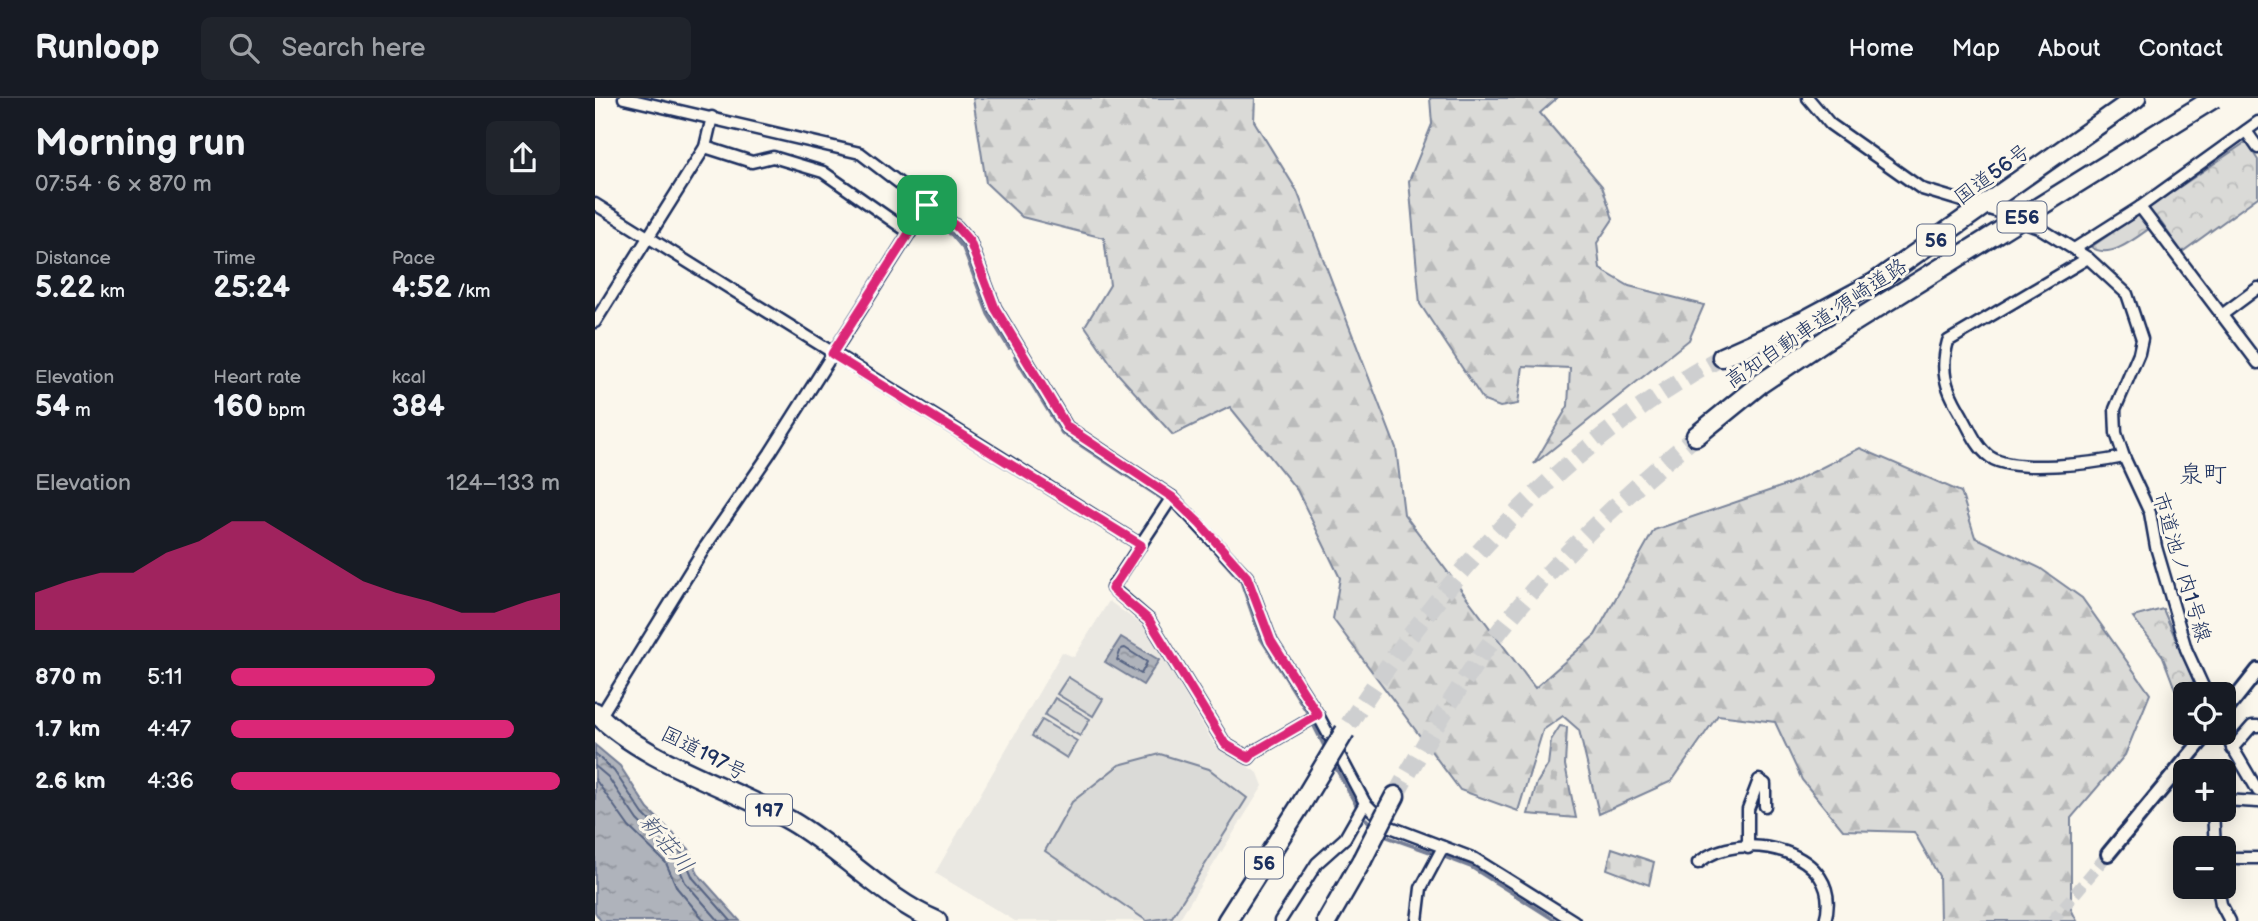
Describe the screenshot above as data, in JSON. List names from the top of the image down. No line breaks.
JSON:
{"streets":{"highway":["国道56号","E56","56","高知自動車道;須崎道路","国道197号","197"],"street":["市道池ノ内1号線"]},"crossings":[["国道56号","市道池ノ内1号線"]],"districts":["泉町"],"water":["新荘川"],"page":{"header":"Runloop","search":"Search here","nav":["Home","Map","About","Contact"],"heading":["Morning run","07:54 · 6 × 870 m"],"stats":[["Distance","5.22 km"],["Time","25:24"],["Pace","4:52 /km"],["Elevation","54 m"],["Heart rate","160 bpm"],["kcal","384"]],"chart":["Elevation","124–133 m"],"list":[{"name":"870 m","note":"5:11"},{"name":"1.7 km","note":"4:47"},{"name":"2.6 km","note":"4:36"}],"map_buttons":["+","−"]}}
